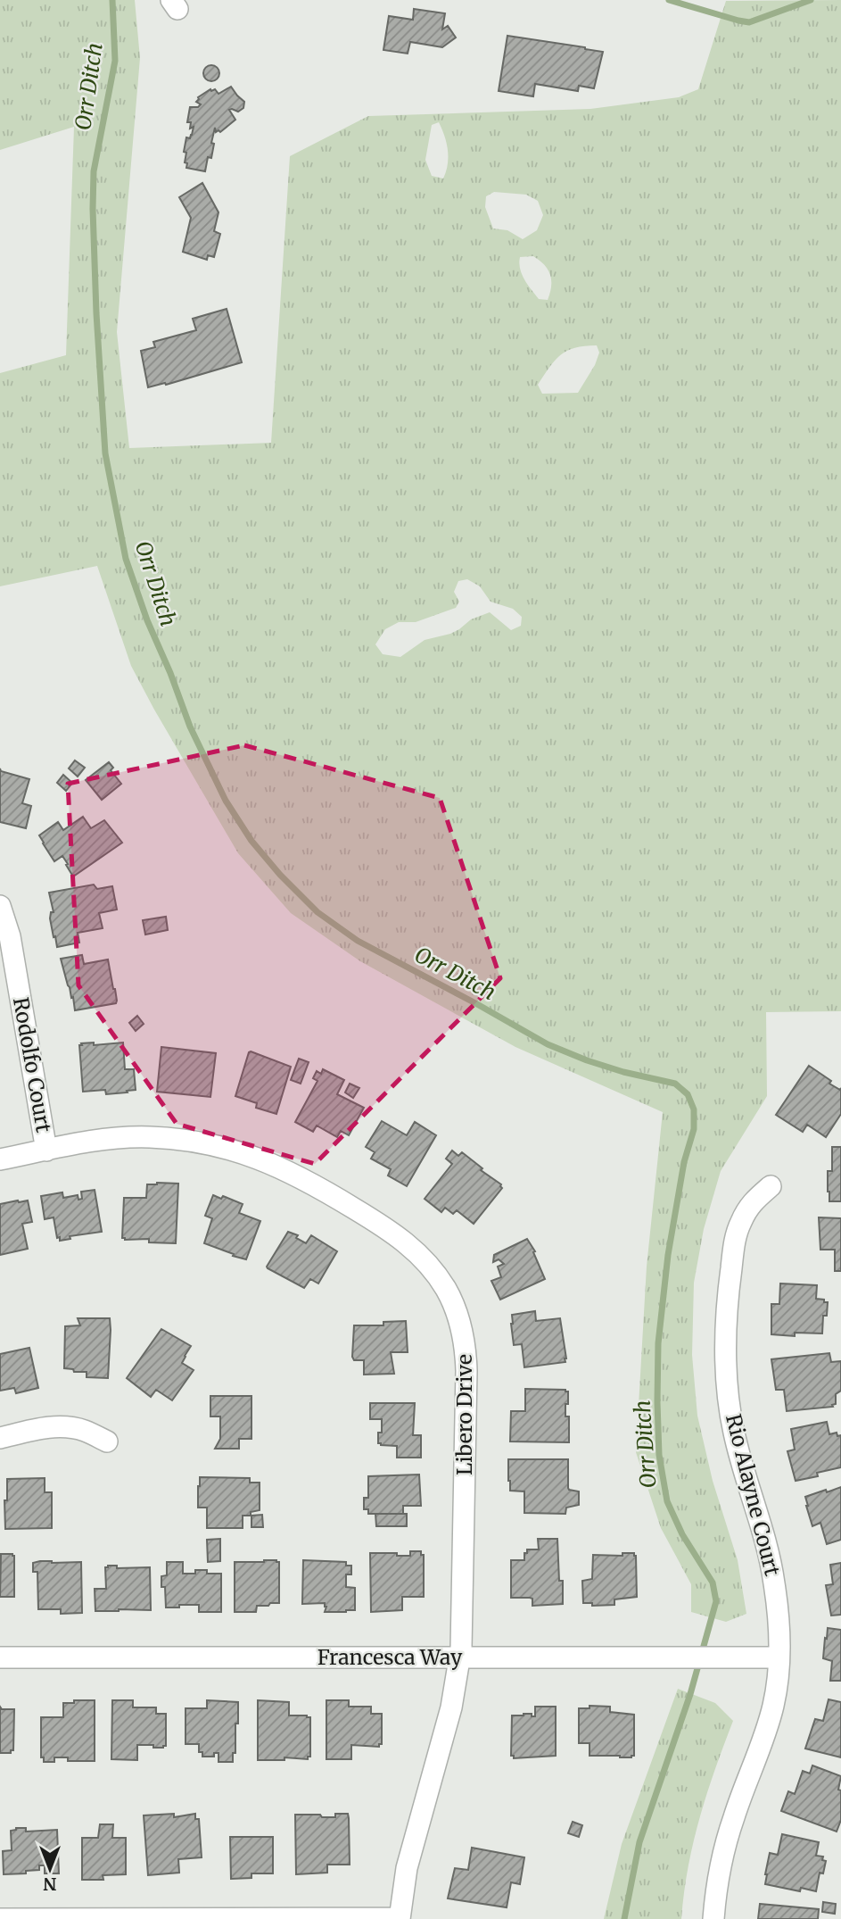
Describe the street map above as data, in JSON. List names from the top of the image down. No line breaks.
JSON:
{"streets":{"street":["Rodolfo Court","Libero Drive","Rio Alayne Court","Francesca Way"]},"crossings":[["Rodolfo Court","Libero Drive"],["Libero Drive","Francesca Way"],["Rio Alayne Court","Francesca Way"]],"water":["Orr Ditch"],"north":"bottom"}
